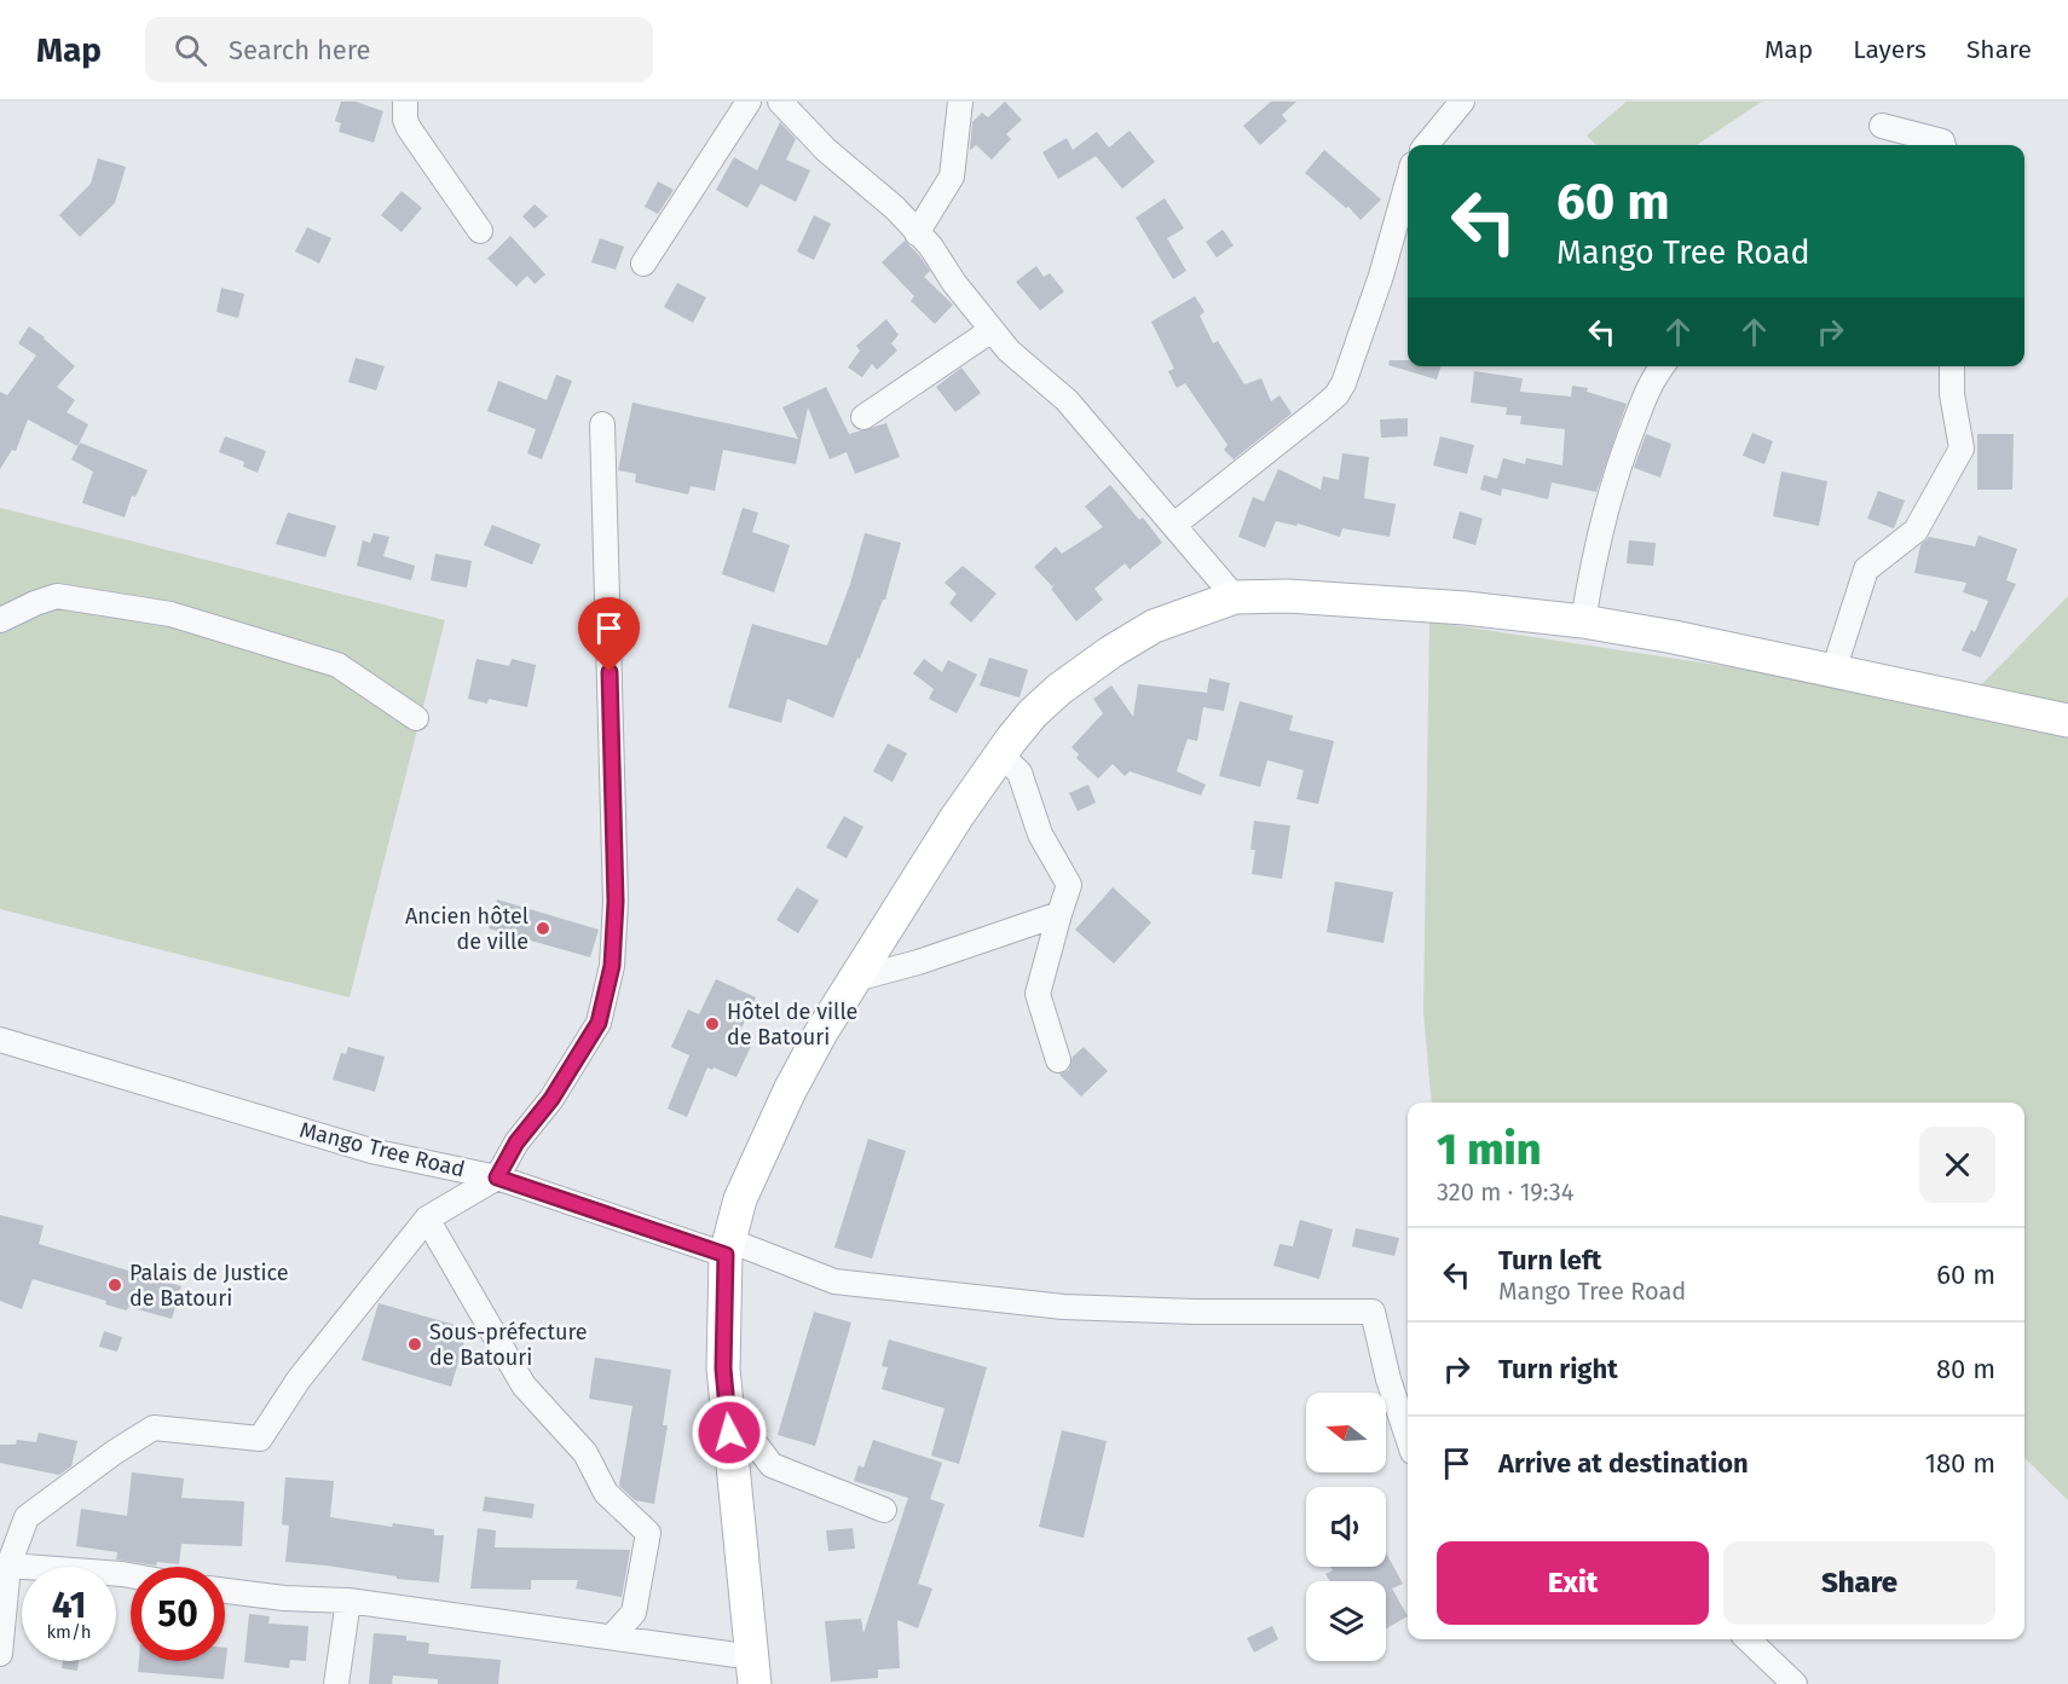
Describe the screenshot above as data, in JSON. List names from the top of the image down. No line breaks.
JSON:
{"streets":{"street":["Mango Tree Road"]},"places":["Ancien hôtel de ville","Hôtel de ville de Batouri","Palais de Justice de Batouri","Sous-préfecture de Batouri"],"north":"left","page":{"header":"Map","search":"Search here","nav":["Map","Layers","Share"],"turn":["60 m","Mango Tree Road"],"heading":["1 min","320 m · 19:34"],"list":[{"name":"Turn left","note":"Mango Tree Road","value":"60 m"},{"name":"Turn right","value":"80 m"},{"name":"Arrive at destination","value":"180 m"}],"buttons":["Exit","Share"],"speed":"41 km/h","limit":"50"}}
